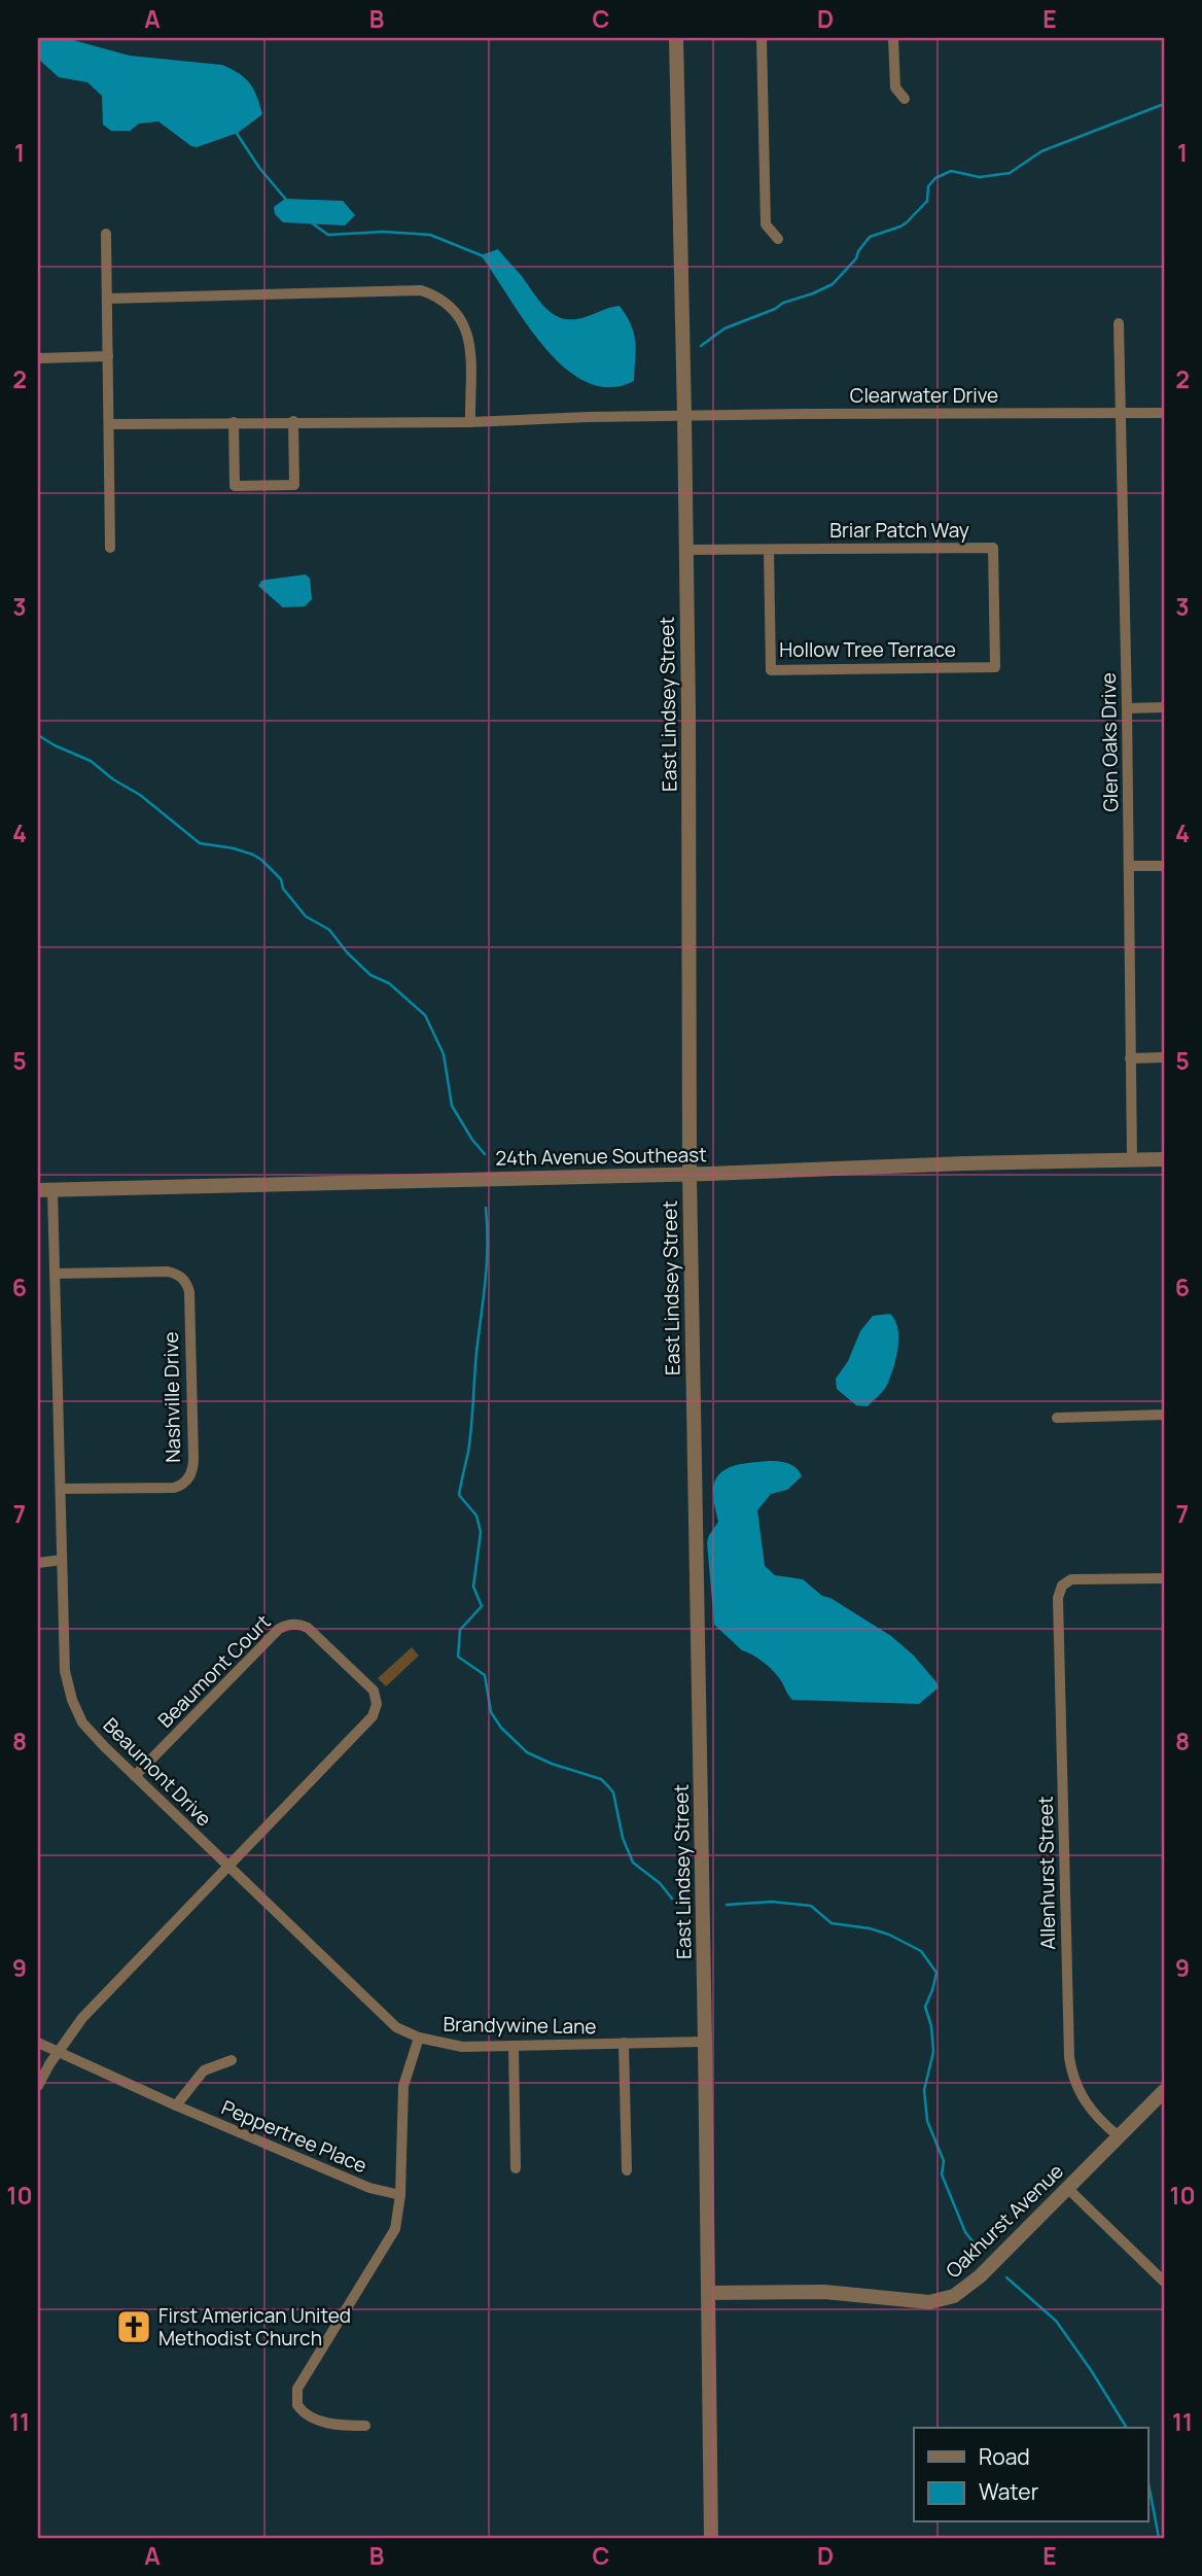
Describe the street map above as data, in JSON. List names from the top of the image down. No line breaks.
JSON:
{"streets":{"street":["Clearwater Drive","Briar Patch Way","Hollow Tree Terrace","East Lindsey Street","Glen Oaks Drive","24th Avenue Southeast","Nashville Drive","Beaumont Court","Beaumont Drive","Allenhurst Street","Brandywine Lane","Peppertree Place","Oakhurst Avenue"]},"crossings":[["Clearwater Drive","East Lindsey Street"],["Clearwater Drive","Glen Oaks Drive"],["Briar Patch Way","Hollow Tree Terrace"],["Briar Patch Way","East Lindsey Street"],["East Lindsey Street","24th Avenue Southeast"],["East Lindsey Street","Brandywine Lane"],["East Lindsey Street","Oakhurst Avenue"],["Glen Oaks Drive","24th Avenue Southeast"],["24th Avenue Southeast","Beaumont Drive"],["Nashville Drive","Beaumont Drive"],["Beaumont Court","Beaumont Drive"],["Beaumont Court","Brandywine Lane"],["Beaumont Drive","Brandywine Lane"],["Allenhurst Street","Oakhurst Avenue"]],"places":{"church":["First American United Methodist Church"]},"legend":["Road","Water"],"grid":{"columns":["A","B","C","D","E"],"rows":["1","2","3","4","5","6","7","8","9","10","11"]}}
